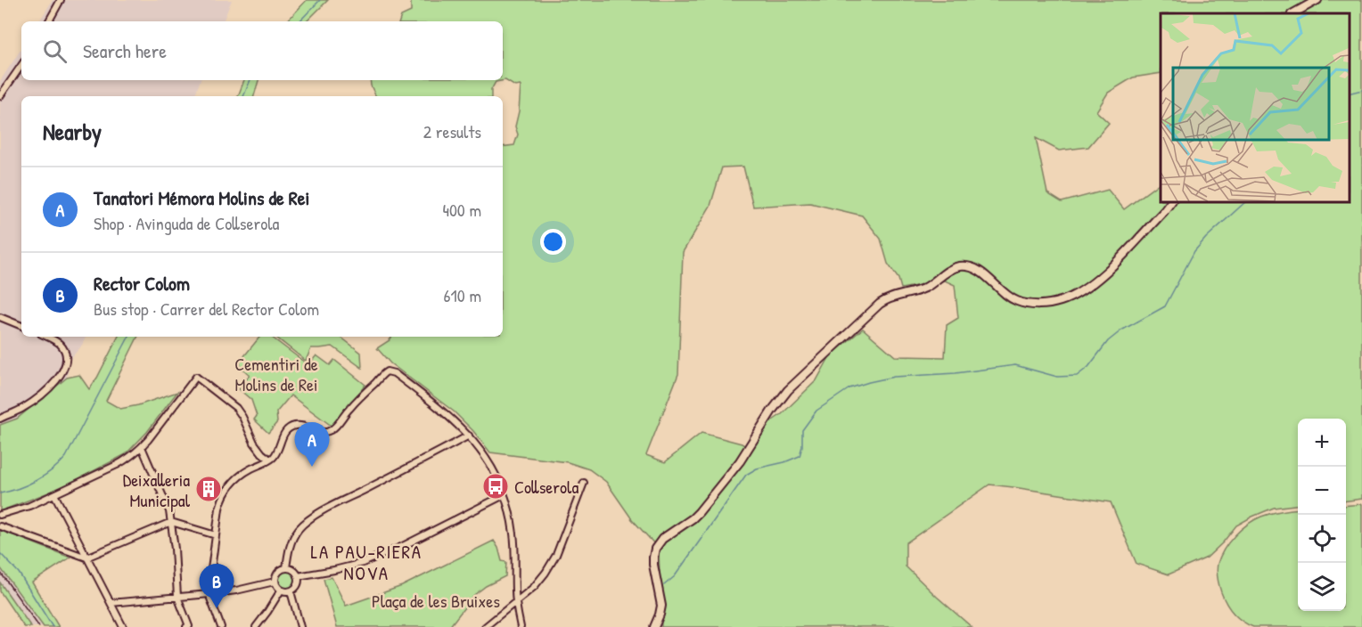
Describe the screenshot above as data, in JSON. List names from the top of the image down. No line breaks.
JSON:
{"districts":["LA PAU-RIERA NOVA"],"parks":["Cementiri de Molins de Rei","Plaça de les Bruixes"],"places":{"bus stop":["Collserola"],"building":["Deixalleria Municipal"]},"page":{"search":"Search here","heading":["Nearby","2 results"],"list":[{"mark":"A","name":"Tanatori Mémora Molins de Rei","note":"Shop · Avinguda de Collserola","value":"400 m"},{"mark":"B","name":"Rector Colom","note":"Bus stop · Carrer del Rector Colom","value":"610 m"}],"map_buttons":["+","−"],"pins":["A","B"]}}
